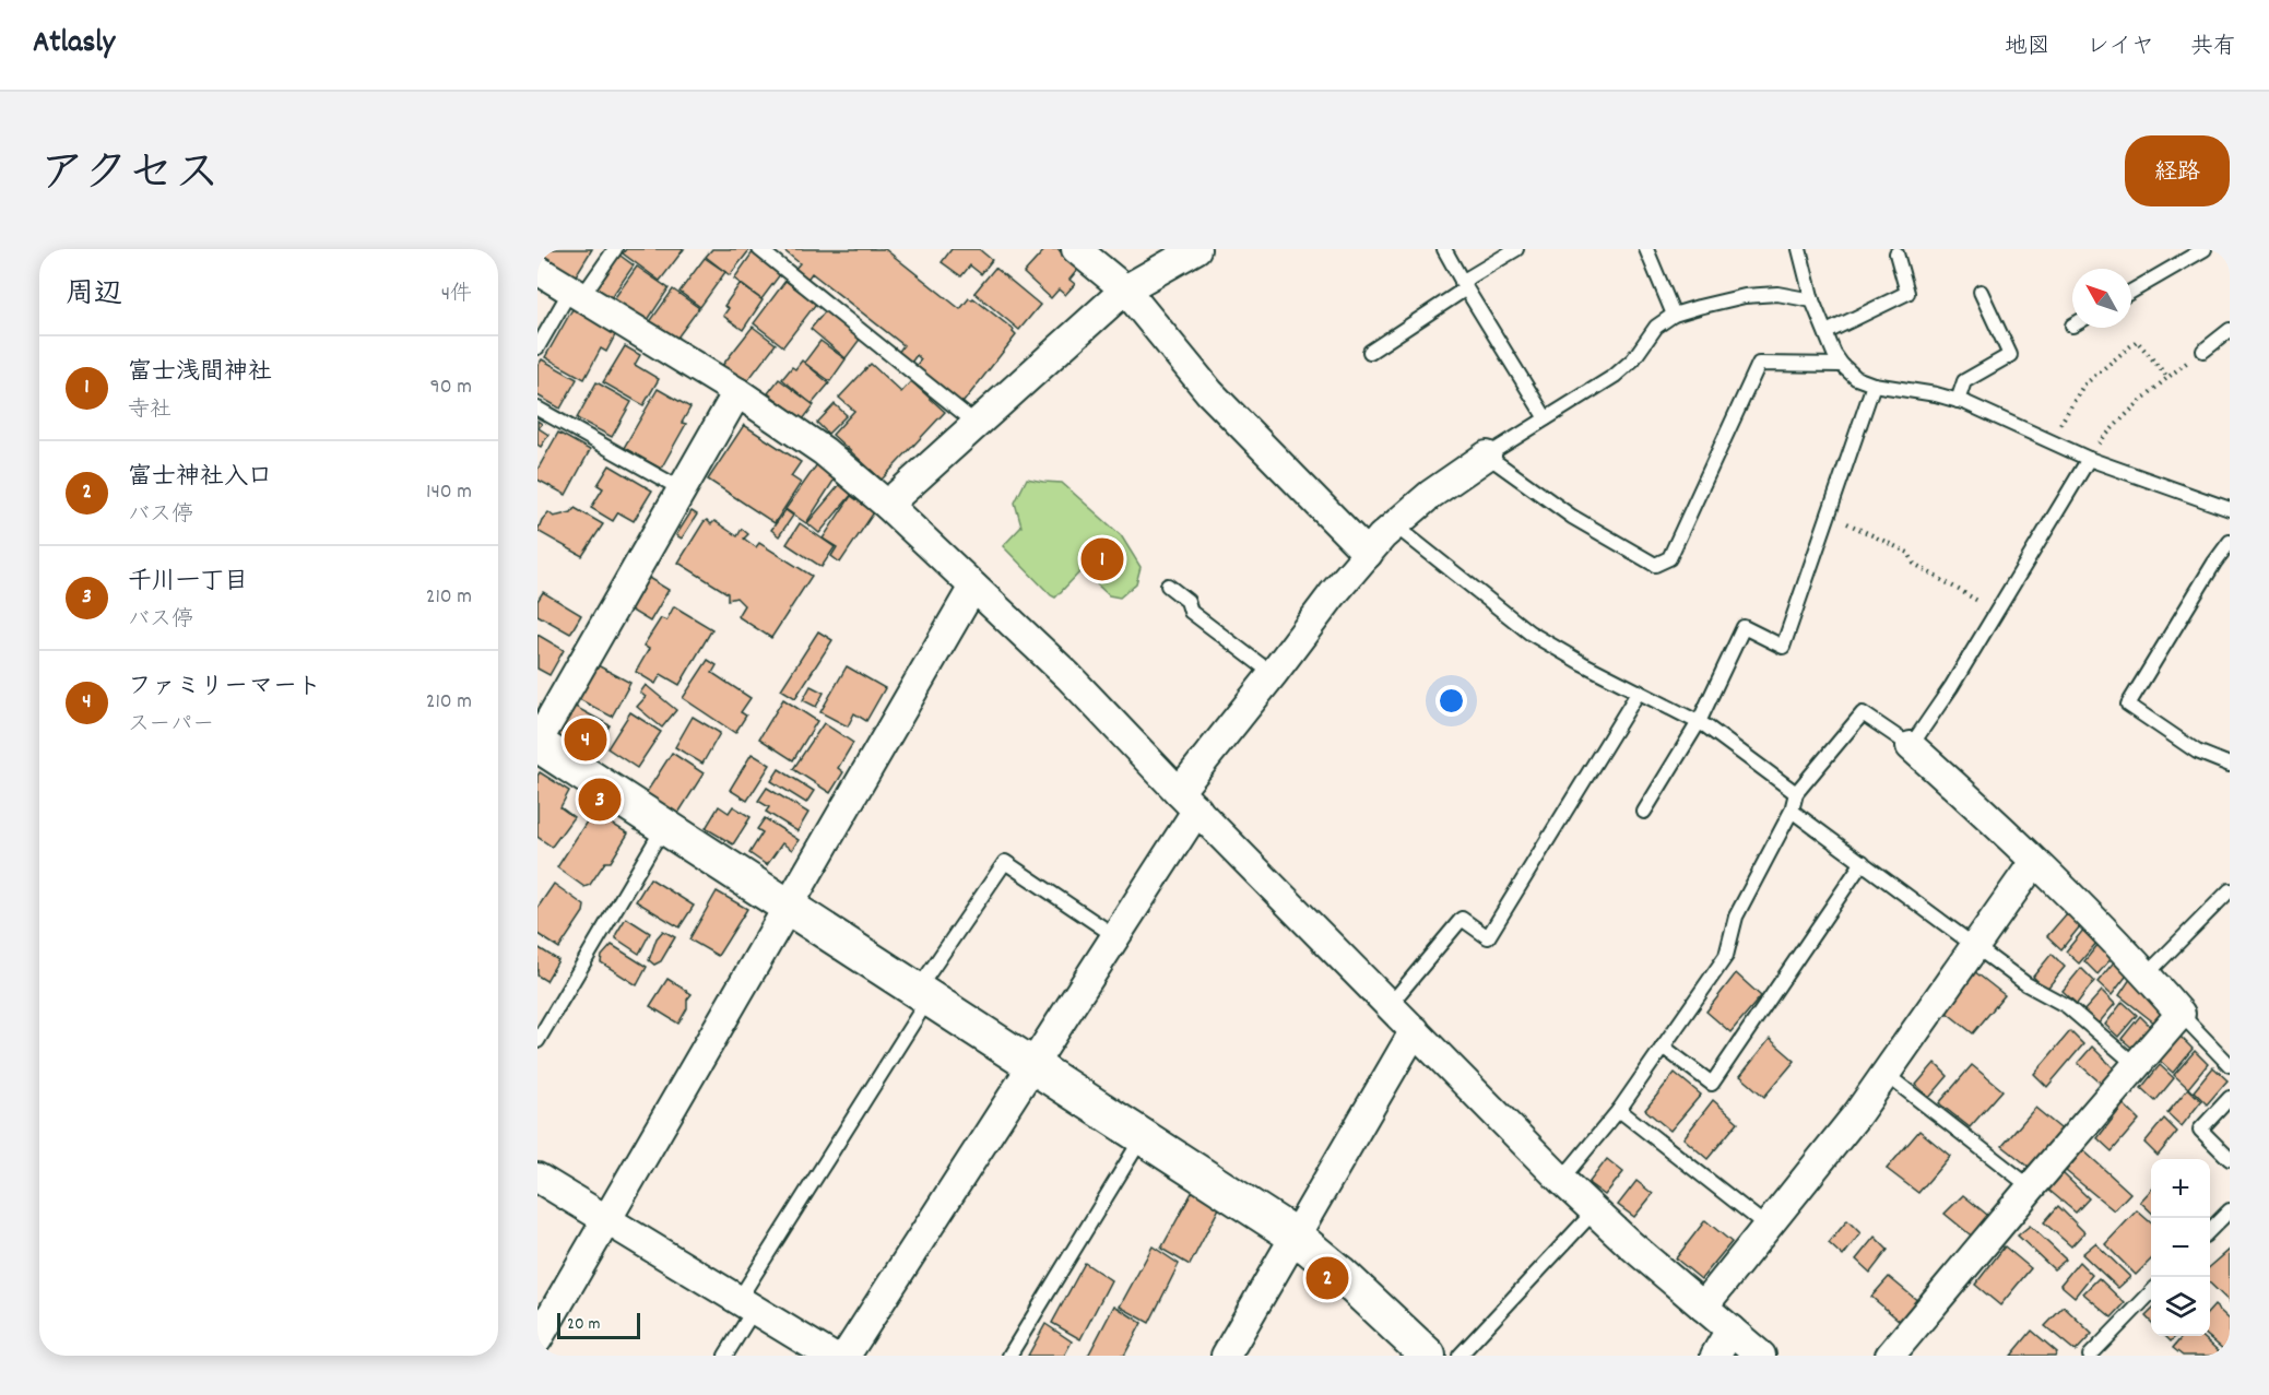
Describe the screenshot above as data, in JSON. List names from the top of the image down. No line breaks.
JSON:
{"scale_bar":"20 m","north":"top left","page":{"header":"Atlasly","nav":["地図","レイヤ","共有"],"title":"アクセス","buttons":"経路","heading":["周辺","4件"],"list":[{"mark":"1","name":"富士浅間神社","note":"寺社","value":"90 m"},{"mark":"2","name":"富士神社入口","note":"バス停","value":"140 m"},{"mark":"3","name":"千川一丁目","note":"バス停","value":"210 m"},{"mark":"4","name":"ファミリーマート","note":"スーパー","value":"210 m"}],"pins":["1","4","3","2"],"map_buttons":["+","−"],"scale":"20 m"}}
